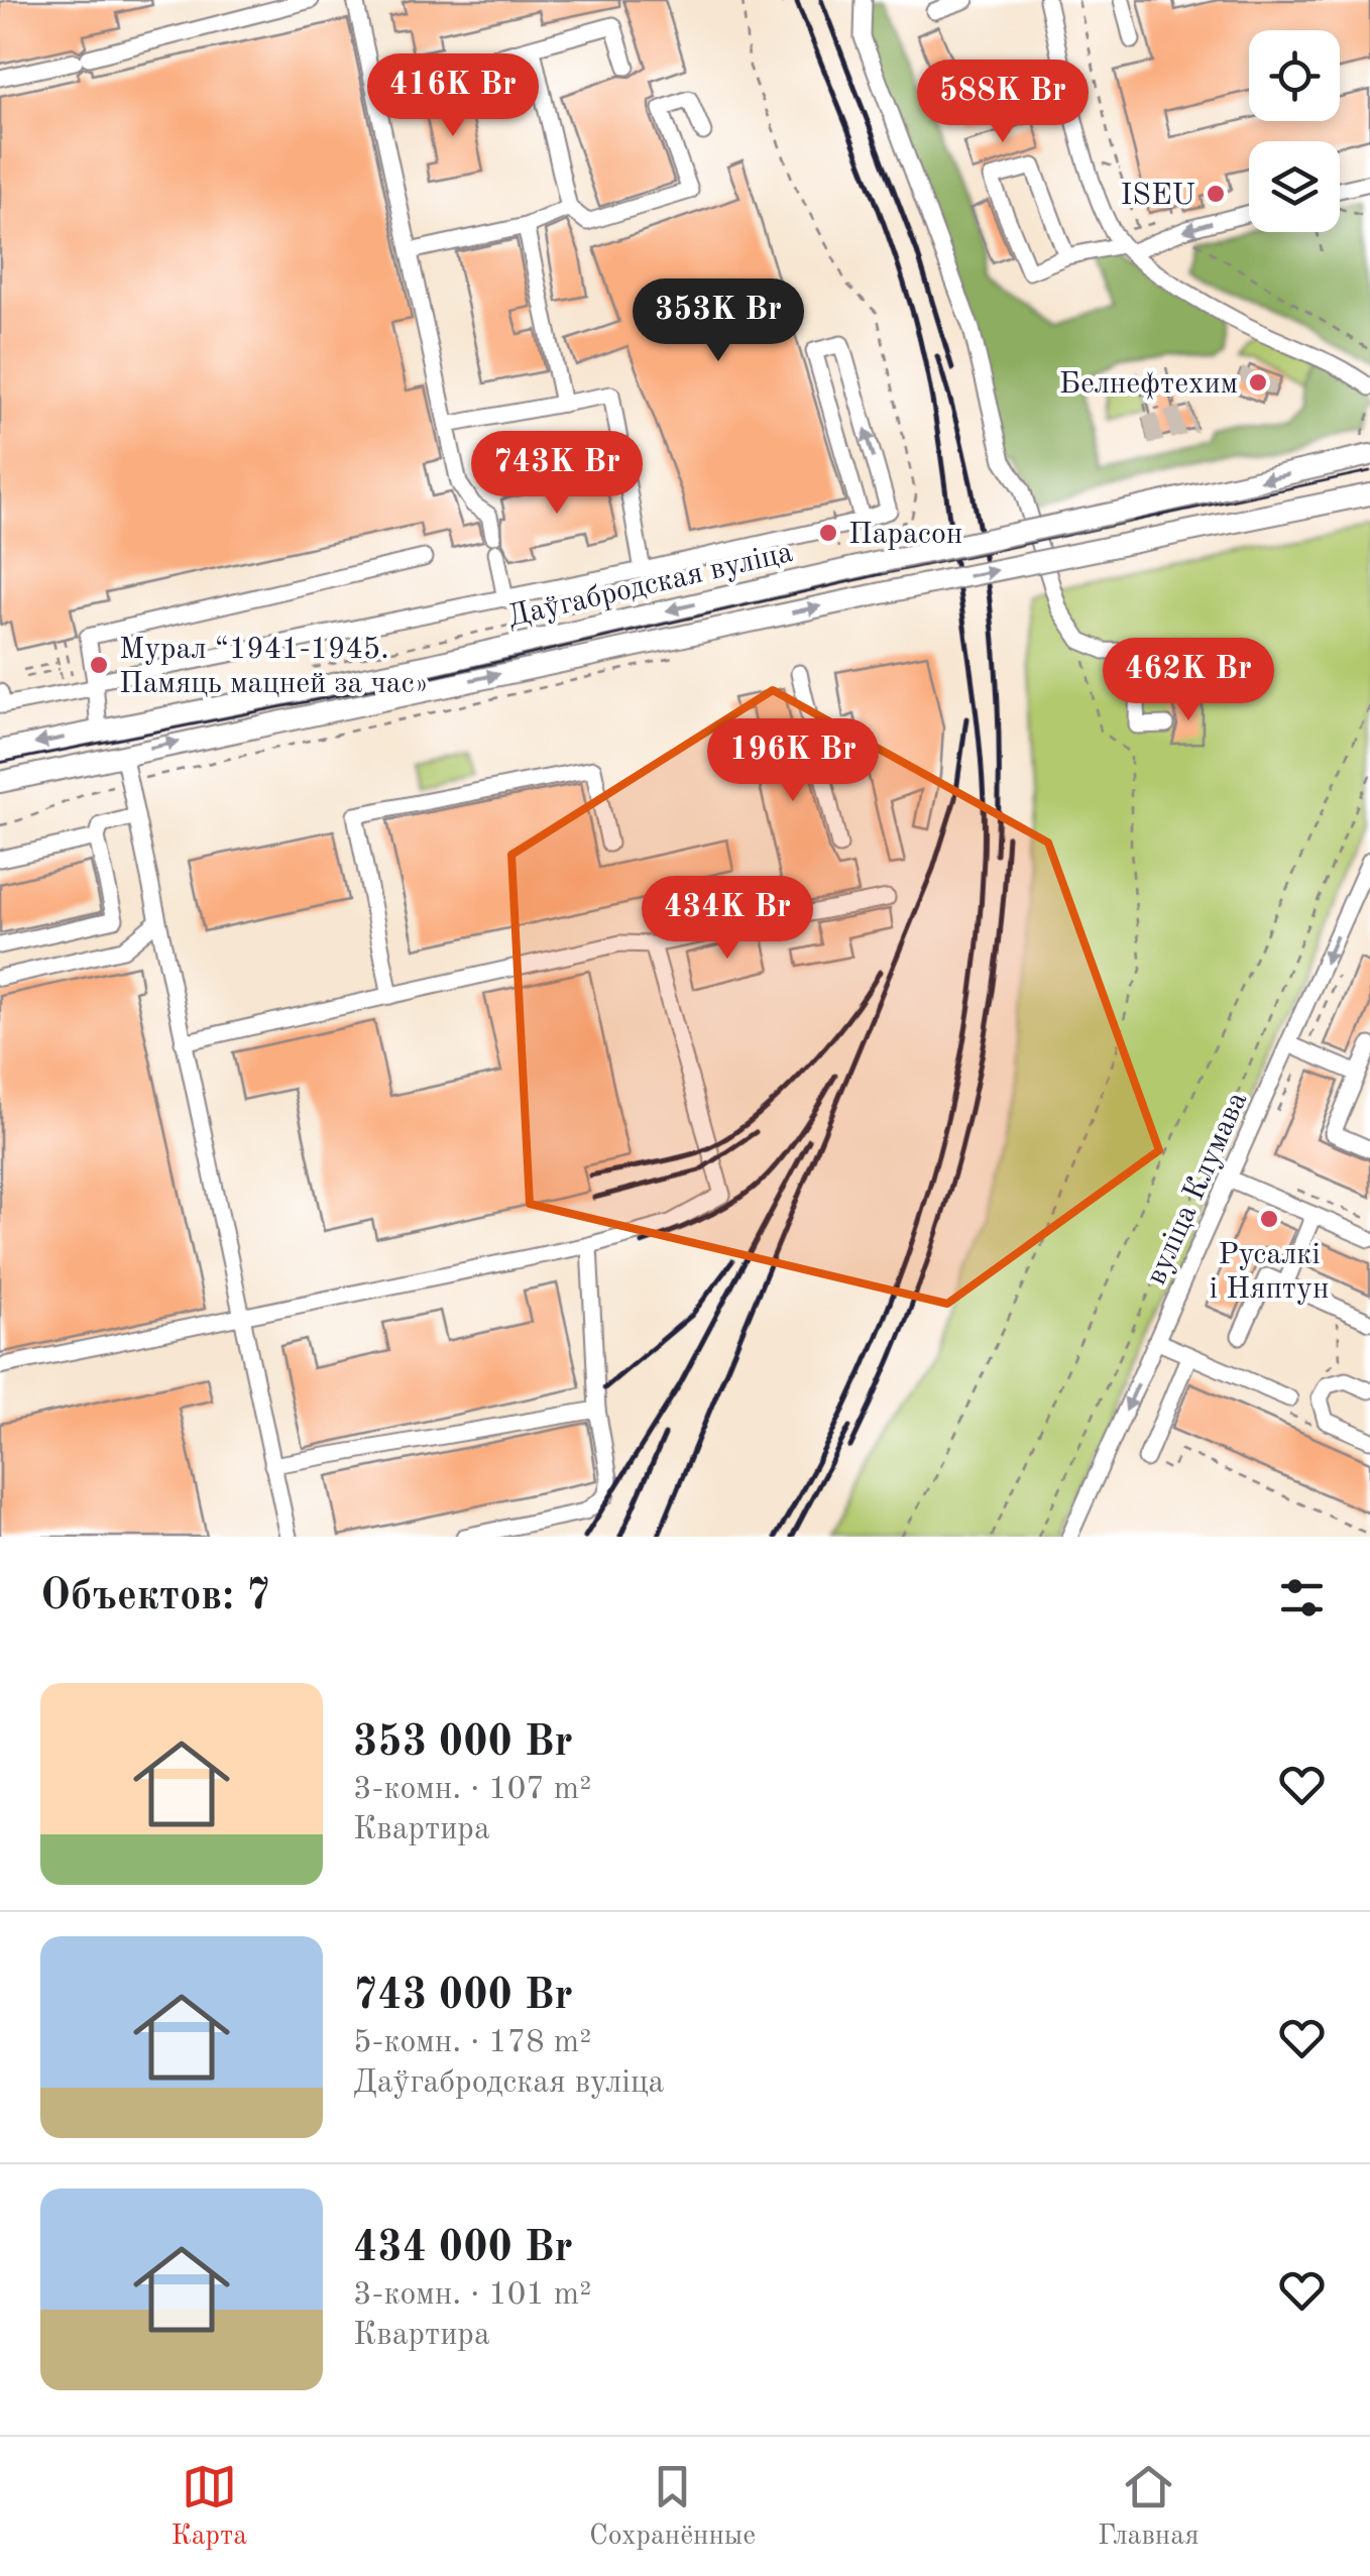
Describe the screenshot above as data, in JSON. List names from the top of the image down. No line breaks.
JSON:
{"streets":{"main road":["Даўгабродская вуліца"],"street":["вуліца Клумава"]},"places":["ISEU","Белнефтехим","Парасон","Мурал “1941-1945. Памяць мацней за час»","Русалкі і Няптун"],"page":{"price":["416K Br","588K Br","353K Br","743K Br","462K Br","196K Br","434K Br"],"heading":"Объектов: 7","list":[{"name":"353 000 Br","note":"3-комн. · 107 m² · Квартира"},{"name":"743 000 Br","note":"5-комн. · 178 m² · Даўгабродская вуліца"},{"name":"434 000 Br","note":"3-комн. · 101 m² · Квартира"}],"tabs":["Карта","Сохранённые","Главная"]}}
